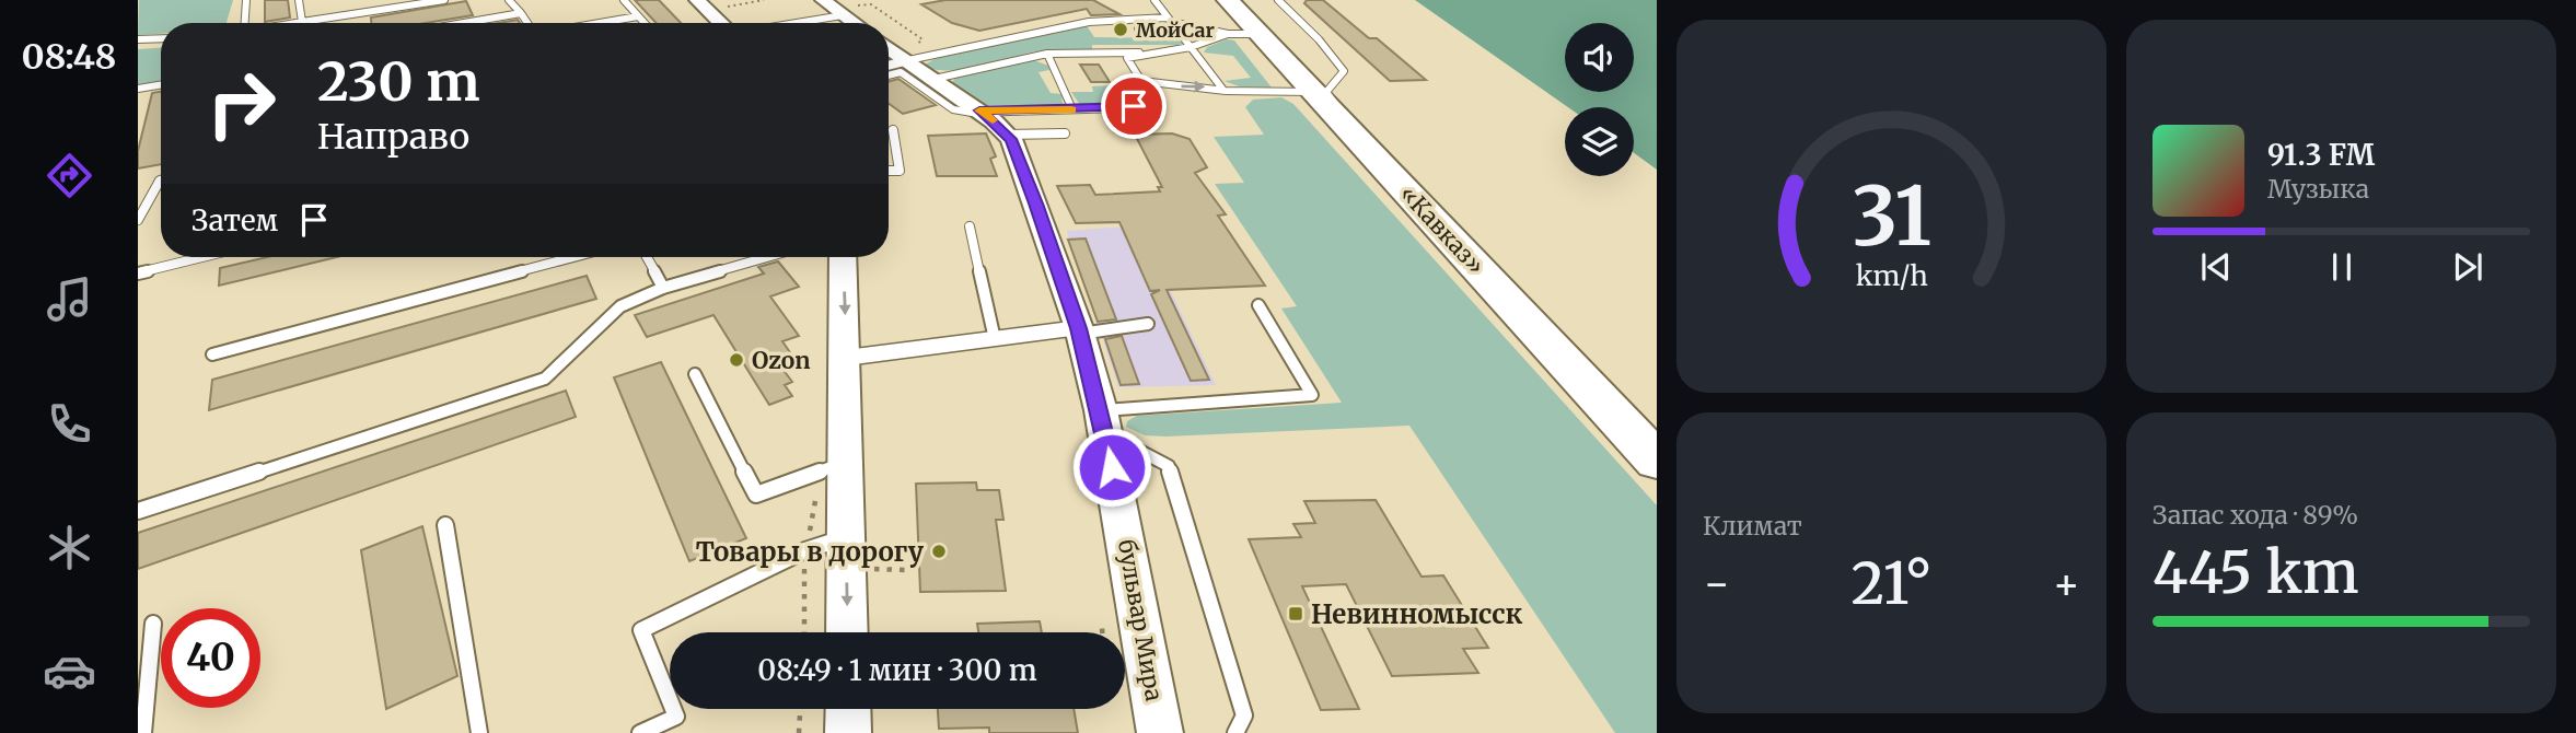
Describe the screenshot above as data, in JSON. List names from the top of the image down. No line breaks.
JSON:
{"streets":{"highway":["«Кавказ»"],"street":["бульвар Мира"]},"places":{"other":["МойCar","Ozon","Товары в дорогу"],"transit":["Невинномысск"]},"page":{"tabs":"08:48","turn":["230 m","Направо"],"song":["91.3 FM","Музыка"],"then":"Затем","tile":["Климат",["Запас хода · 89%","445 km"]],"heat":["−","21°","+"],"limit":"40","trip":"08:49 · 1 мин · 300 m","gauge":["31","km/h"]}}
